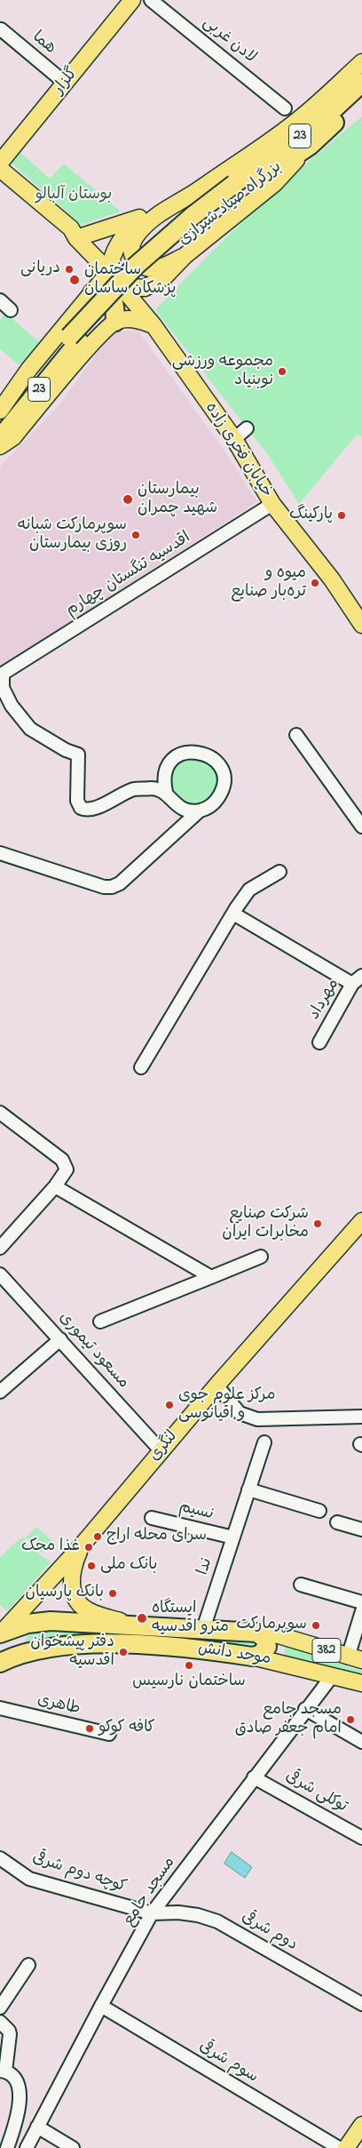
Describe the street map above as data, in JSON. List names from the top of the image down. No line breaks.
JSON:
{"streets":{"highway":["23","بزرگراه صیاد شیرازی","382","موحد دانش"],"main road":["گلزار","خیابان فخری زاده","لنگری"],"street":["لادن غربی","هما","اقدسیه تنگستان چهارم","مهرداد","مسعود تیموری","نسیم","ندا","طاهری","توکلی شرقی","کوچه دوم شرقی","مسجد جامع","دوم شرقی","سوم شرقی"]},"crossings":[["هما","گلزار"],["گلزار","خیابان فخری زاده"],["خیابان فخری زاده","اقدسیه تنگستان چهارم"],["مسعود تیموری","لنگری"],["لنگری","موحد دانش"],["نسیم","ندا"],["ندا","موحد دانش"],["موحد دانش","مسجد جامع"],["توکلی شرقی","مسجد جامع"],["کوچه دوم شرقی","مسجد جامع"],["کوچه دوم شرقی","دوم شرقی"],["مسجد جامع","دوم شرقی"],["مسجد جامع","سوم شرقی"]],"parks":["بوستان آلبالو"],"places":["دریانى","ساختمان پزشکان ساسان","مجموعه ورزشی نوبنیاد","بیمارستان شهید چمران","پارکینگ","سوپرمارکت شبانه روزی بیمارستان","میوه و تره‌بار صنایع","شرکت صنایع مخابرات ایران","مرکز علوم جوی و اقیانوسی","سرای محله اراج","غذا محک","بانک ملی","بانک پارسیان","ایستگاه مترو اقدسیه","سوپرمارکت","دفتر پیشخوان اقدسیه","ساختمان نارسیس","مسجد جامع امام جعفر صادق","کافه کوکو"]}
